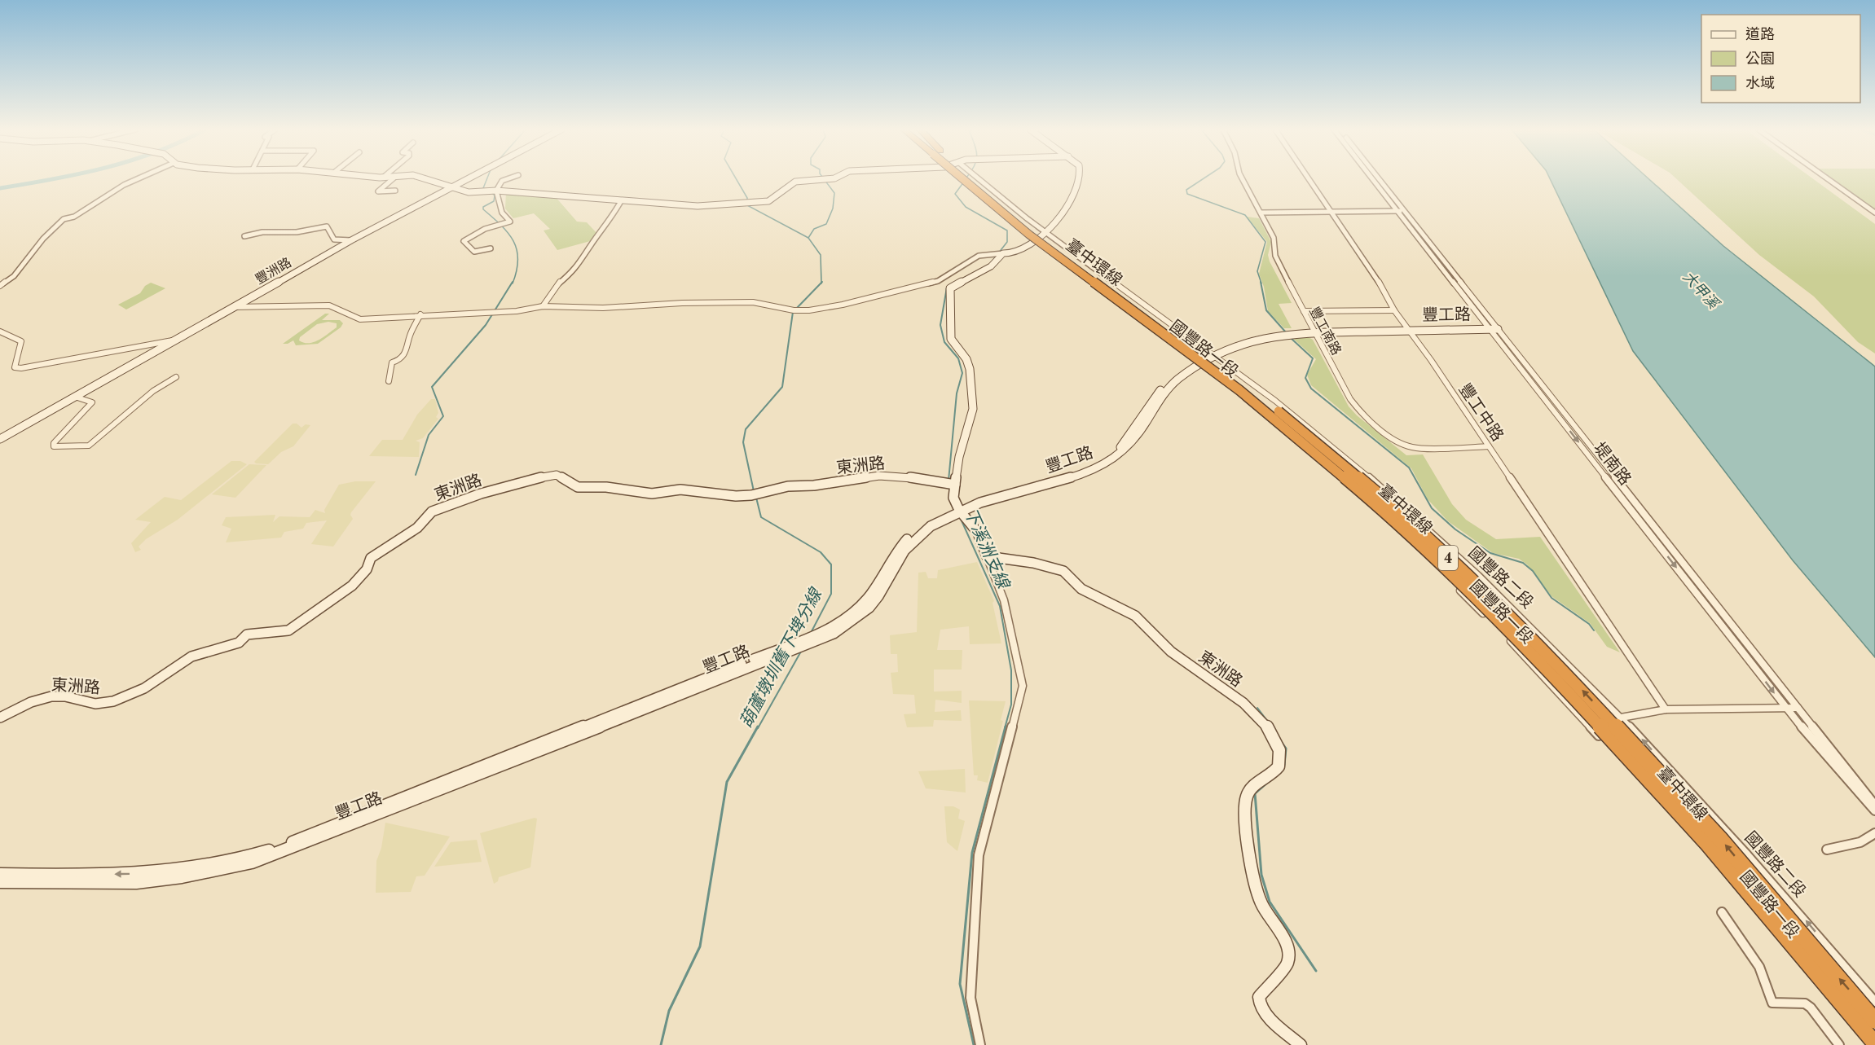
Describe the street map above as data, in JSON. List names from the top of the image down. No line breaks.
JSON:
{"streets":{"highway":["臺中環線","4"],"street":["豐洲路","豐工路","豐工南路","國豐路一段","豐工中路","堤南路","東洲路","國豐路二段"]},"crossings":[["豐工路","豐工南路"],["豐工路","國豐路一段"],["豐工路","豐工中路"],["豐工路","堤南路"],["豐工路","國豐路二段"],["豐工南路","豐工中路"]],"water":["大甲溪","下溪洲支線","葫蘆墩圳舊下埤分線"],"legend":["道路","公園","水域"]}
